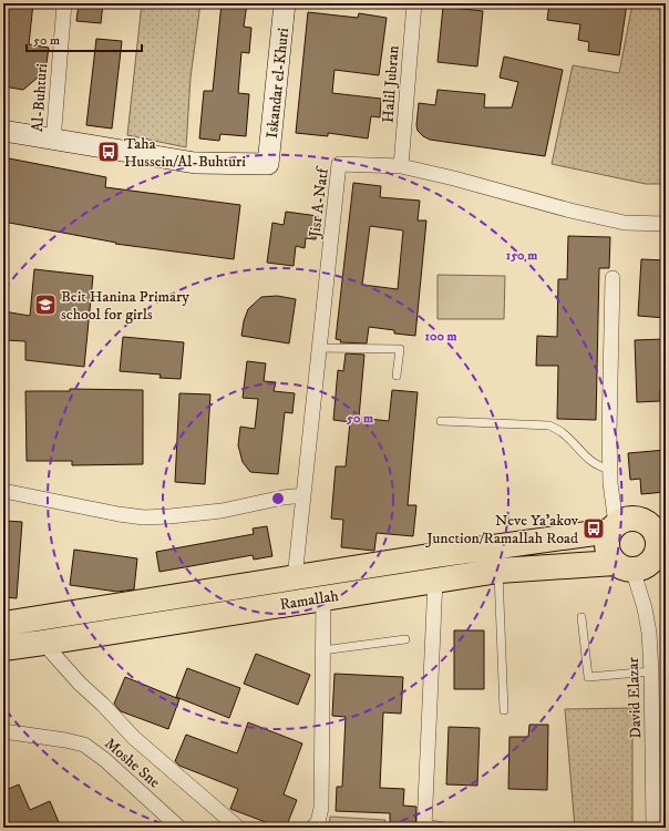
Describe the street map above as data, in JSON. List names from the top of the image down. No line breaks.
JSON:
{"streets":{"highway":["Ramallah"],"street":["Iskandar el-Khuri","Halil Jubran","Al-Buhturi","Jisr A-Natf","David Elazar","Moshe Sne"]},"crossings":[["Iskandar el-Khuri","Al-Buhturi"],["Halil Jubran","Jisr A-Natf"],["Jisr A-Natf","Ramallah"],["Ramallah","David Elazar"]],"places":{"bus stop":["Taha Hussein/Al-Buhturi","Neve Ya'akov Junction/Ramallah Road"],"school or university":["Beit Hanina Primary school for girls"]},"scale_bar":"50 m","rings":["150 m","100 m","50 m"]}
